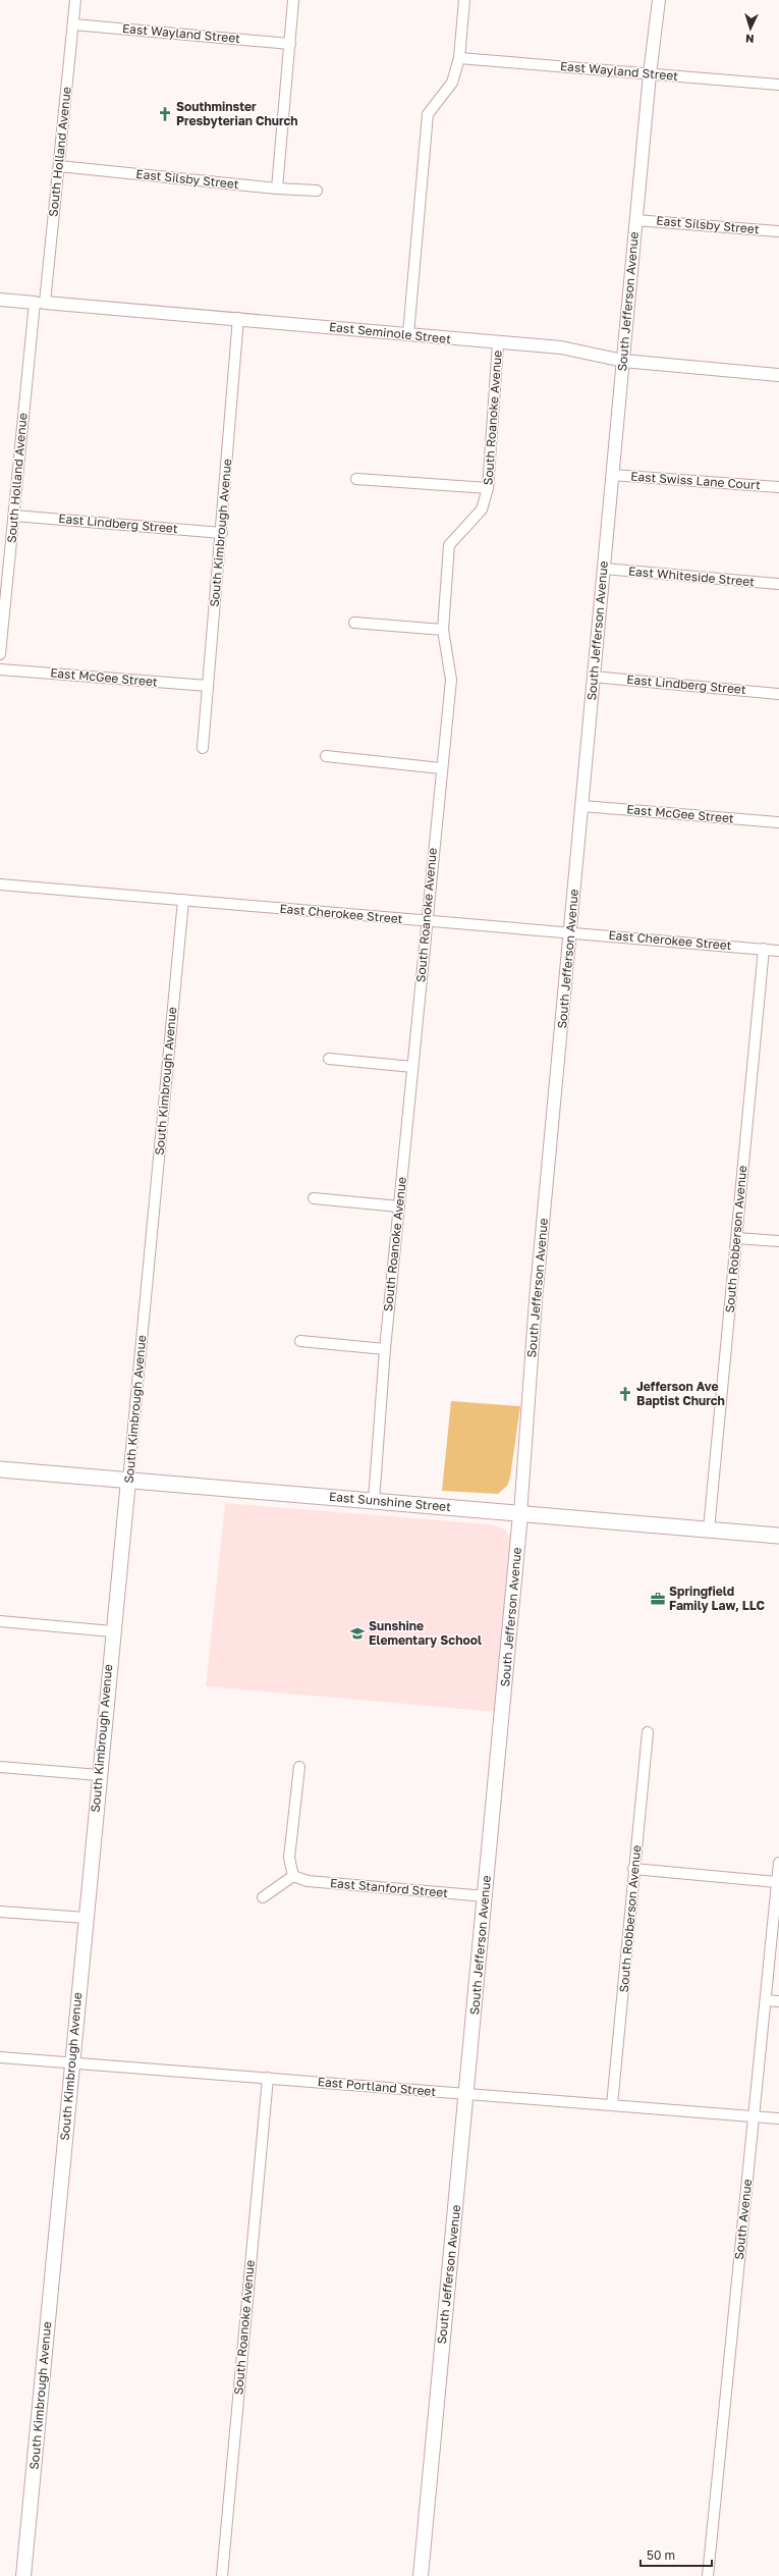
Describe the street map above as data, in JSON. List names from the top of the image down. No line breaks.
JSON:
{"streets":{"main road":["South Jefferson Avenue","South Kimbrough Avenue","East Sunshine Street"],"street":["East Wayland Street","South Holland Avenue","East Silsby Street","East Seminole Street","South Roanoke Avenue","East Swiss Lane Court","East Lindberg Street","East Whiteside Street","East McGee Street","East Cherokee Street","South Robberson Avenue","East Stanford Street","East Portland Street","South Avenue"]},"crossings":[["East Wayland Street","South Holland Avenue"],["East Wayland Street","South Jefferson Avenue"],["South Holland Avenue","East Silsby Street"],["South Holland Avenue","East Seminole Street"],["South Holland Avenue","East Lindberg Street"],["East Silsby Street","South Jefferson Avenue"],["South Jefferson Avenue","East Seminole Street"],["South Jefferson Avenue","East Swiss Lane Court"],["South Jefferson Avenue","East Lindberg Street"],["South Jefferson Avenue","East Whiteside Street"],["South Jefferson Avenue","East McGee Street"],["South Jefferson Avenue","East Cherokee Street"],["South Jefferson Avenue","East Sunshine Street"],["South Jefferson Avenue","East Stanford Street"],["South Jefferson Avenue","East Portland Street"],["East Seminole Street","South Roanoke Avenue"],["East Seminole Street","South Kimbrough Avenue"],["South Roanoke Avenue","East Cherokee Street"],["South Roanoke Avenue","East Sunshine Street"],["South Roanoke Avenue","East Portland Street"],["East Lindberg Street","South Kimbrough Avenue"],["South Kimbrough Avenue","East McGee Street"],["South Kimbrough Avenue","East Cherokee Street"],["South Kimbrough Avenue","East Sunshine Street"],["South Kimbrough Avenue","East Portland Street"],["East Cherokee Street","South Robberson Avenue"],["South Robberson Avenue","East Sunshine Street"],["South Robberson Avenue","East Portland Street"],["East Portland Street","South Avenue"]],"places":{"church":["Southminster Presbyterian Church","Jefferson Ave Baptist Church"],"office":["Springfield Family Law, LLC"],"school or university":["Sunshine Elementary School"]},"scale_bar":"50 m","north":"bottom"}
